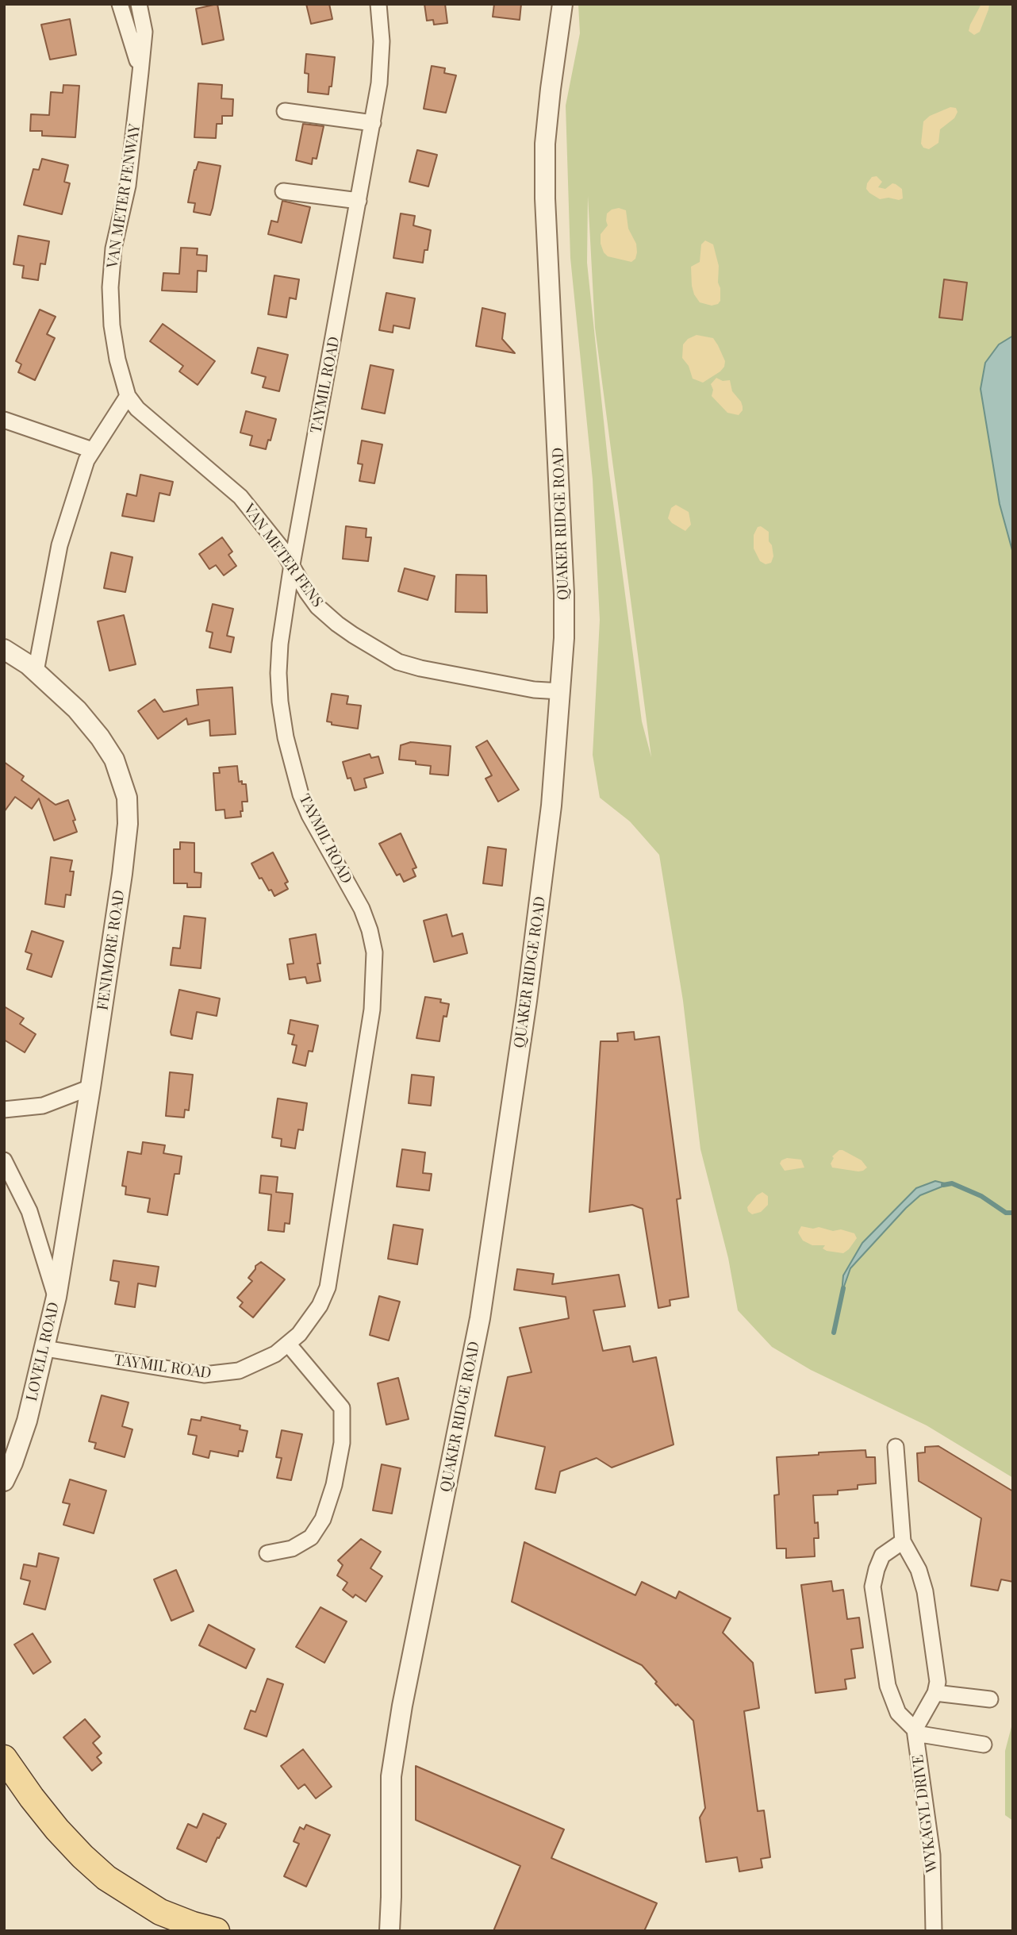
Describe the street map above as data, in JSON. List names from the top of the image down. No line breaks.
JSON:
{"streets":{"street":["VAN METER FENWAY","TAYMIL ROAD","QUAKER RIDGE ROAD","VAN METER FENS","FENIMORE ROAD","LOVELL ROAD","WYKAGYL DRIVE"]},"crossings":[["VAN METER FENWAY","VAN METER FENS"],["TAYMIL ROAD","VAN METER FENS"],["TAYMIL ROAD","LOVELL ROAD"],["QUAKER RIDGE ROAD","VAN METER FENS"],["FENIMORE ROAD","LOVELL ROAD"]]}
